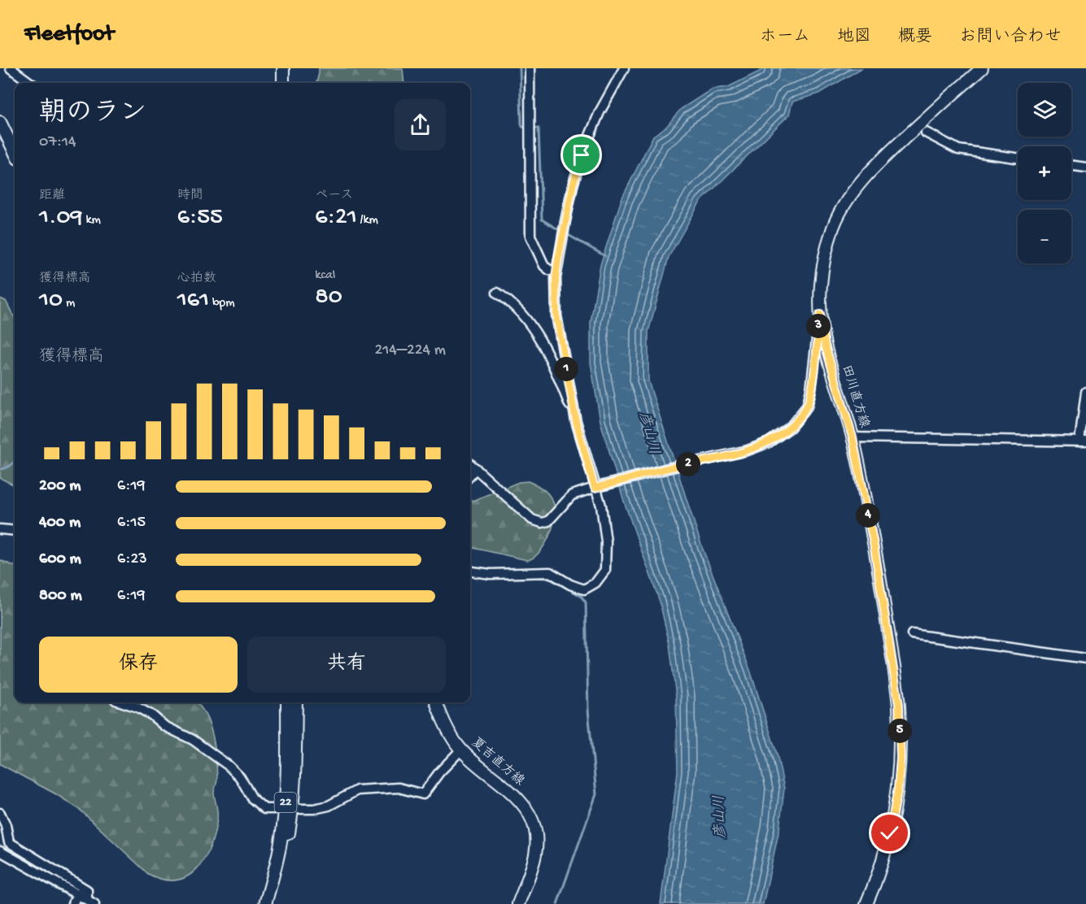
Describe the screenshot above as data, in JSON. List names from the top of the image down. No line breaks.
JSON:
{"streets":{"main road":["田川直方線","夏吉直方線","22"]},"water":["彦山川"],"page":{"header":"Fleetfoot","nav":["ホーム","地図","概要","お問い合わせ"],"map_buttons":["+","−"],"heading":["朝のラン","07:14"],"stats":[["距離","1.09 km"],["時間","6:55"],["ペース","6:21 /km"],["獲得標高","10 m"],["心拍数","161 bpm"],["kcal","80"]],"pins":["3","1","2","4","5"],"chart":["獲得標高","214–224 m"],"list":[{"name":"200 m","note":"6:19"},{"name":"400 m","note":"6:15"},{"name":"600 m","note":"6:23"},{"name":"800 m","note":"6:19"}],"buttons":["保存","共有"]}}
